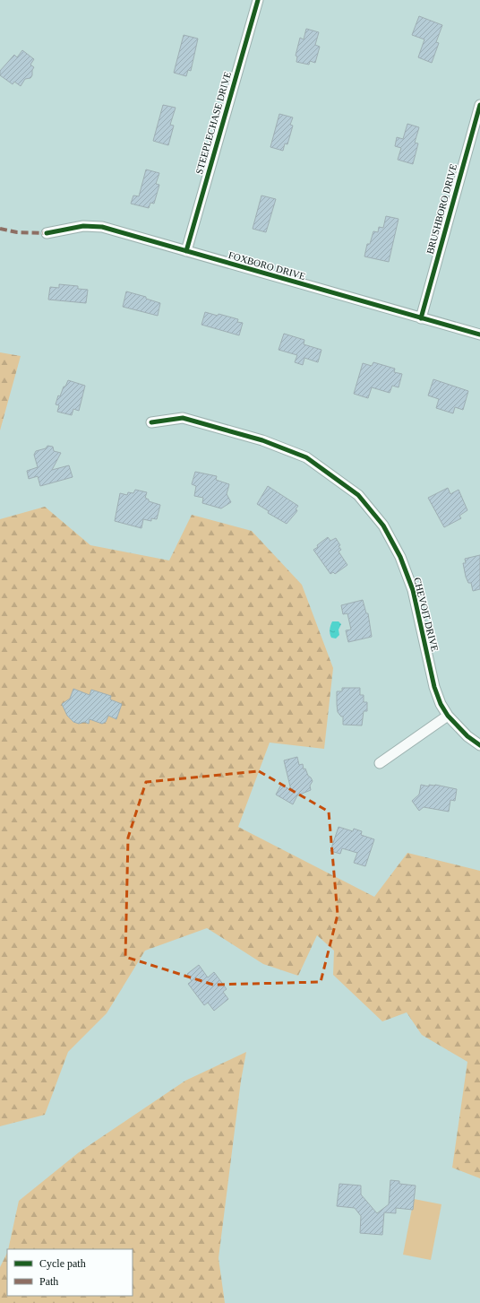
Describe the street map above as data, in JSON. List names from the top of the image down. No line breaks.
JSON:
{"streets":{"street":["STEEPLECHASE DRIVE","BRUSHBORO DRIVE","FOXBORO DRIVE","CHEVOIT DRIVE"]},"crossings":[["STEEPLECHASE DRIVE","FOXBORO DRIVE"],["BRUSHBORO DRIVE","FOXBORO DRIVE"]],"legend":["Cycle path","Path"]}
